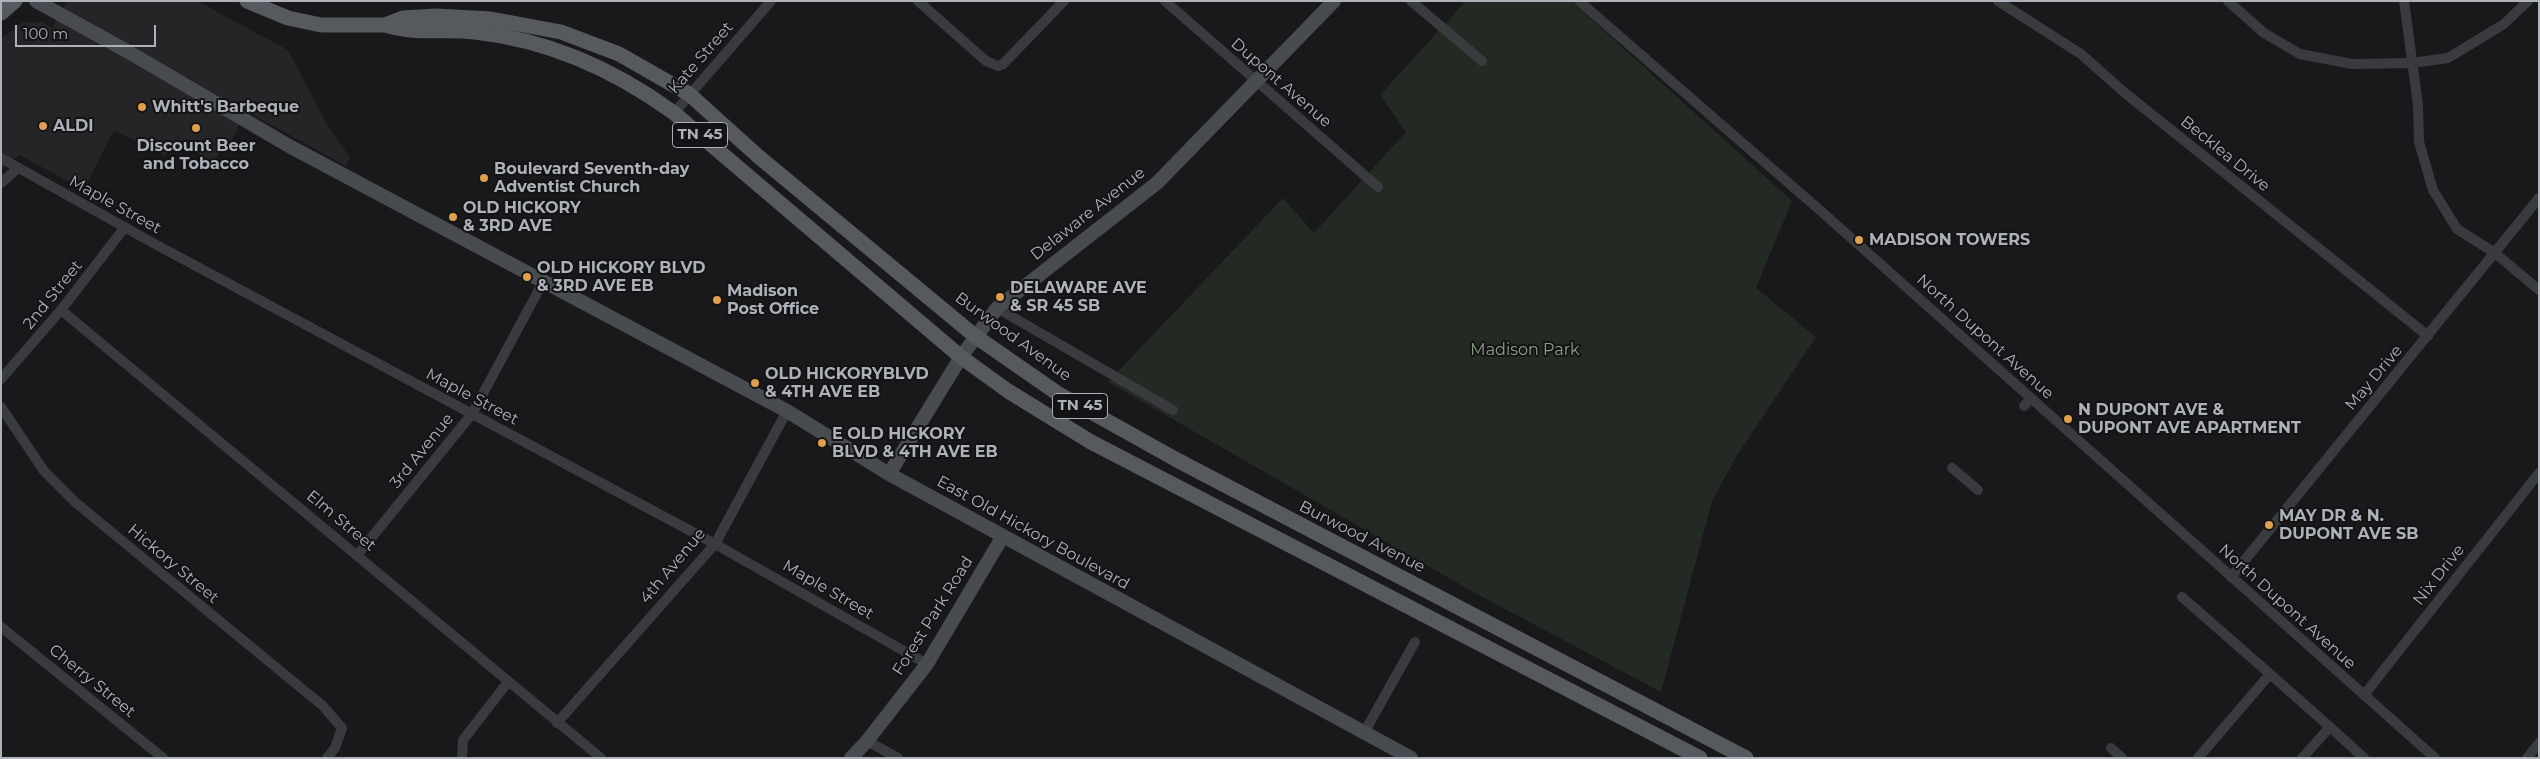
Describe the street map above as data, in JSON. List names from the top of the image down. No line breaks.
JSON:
{"streets":{"main road":["TN 45","Burwood Avenue"],"street":["Kate Street","Dupont Avenue","Becklea Drive","Maple Street","Delaware Avenue","2nd Street","North Dupont Avenue","May Drive","3rd Avenue","Elm Street","East Old Hickory Boulevard","Hickory Street","4th Avenue","Nix Drive","Forest Park Road","Cherry Street"]},"crossings":[["Kate Street","Burwood Avenue"],["Dupont Avenue","Delaware Avenue"],["Becklea Drive","May Drive"],["Maple Street","2nd Street"],["Maple Street","3rd Avenue"],["Maple Street","4th Avenue"],["Maple Street","Forest Park Road"],["Delaware Avenue","Burwood Avenue"],["Delaware Avenue","East Old Hickory Boulevard"],["2nd Street","Elm Street"],["North Dupont Avenue","May Drive"],["North Dupont Avenue","Nix Drive"],["3rd Avenue","Elm Street"],["3rd Avenue","East Old Hickory Boulevard"],["Elm Street","4th Avenue"],["East Old Hickory Boulevard","4th Avenue"],["East Old Hickory Boulevard","Forest Park Road"]],"parks":["Madison Park"],"places":["Whitt's Barbeque","ALDI","Discount Beer and Tobacco","Boulevard Seventh-day Adventist Church","OLD HICKORY & 3RD AVE","MADISON TOWERS","OLD HICKORY BLVD & 3RD AVE EB","DELAWARE AVE & SR 45 SB","Madison Post Office","OLD HICKORYBLVD & 4TH AVE EB","N DUPONT AVE & DUPONT AVE APARTMENT","E OLD HICKORY BLVD & 4TH AVE EB","MAY DR & N. DUPONT AVE SB"],"scale_bar":"100 m"}
